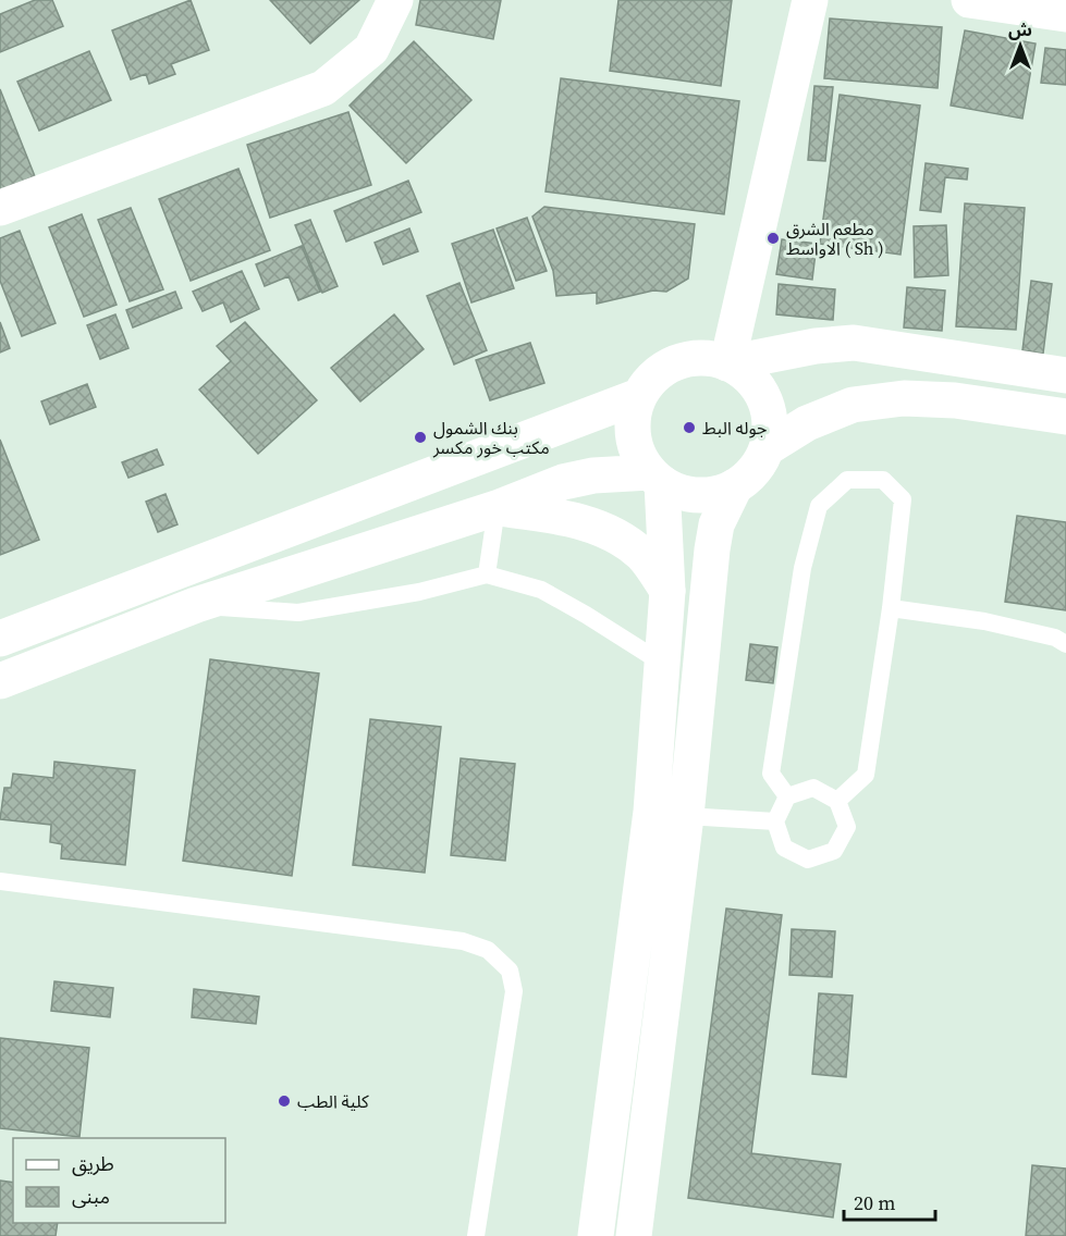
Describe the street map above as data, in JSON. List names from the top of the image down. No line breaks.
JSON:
{"places":["مطعم الشرق الاواسط ( Sh )","جوله البط","بنك الشمول مكتب خور مكسر","كلية الطب"],"legend":["طريق","مبنى"],"scale_bar":"20 m","north":"top"}
